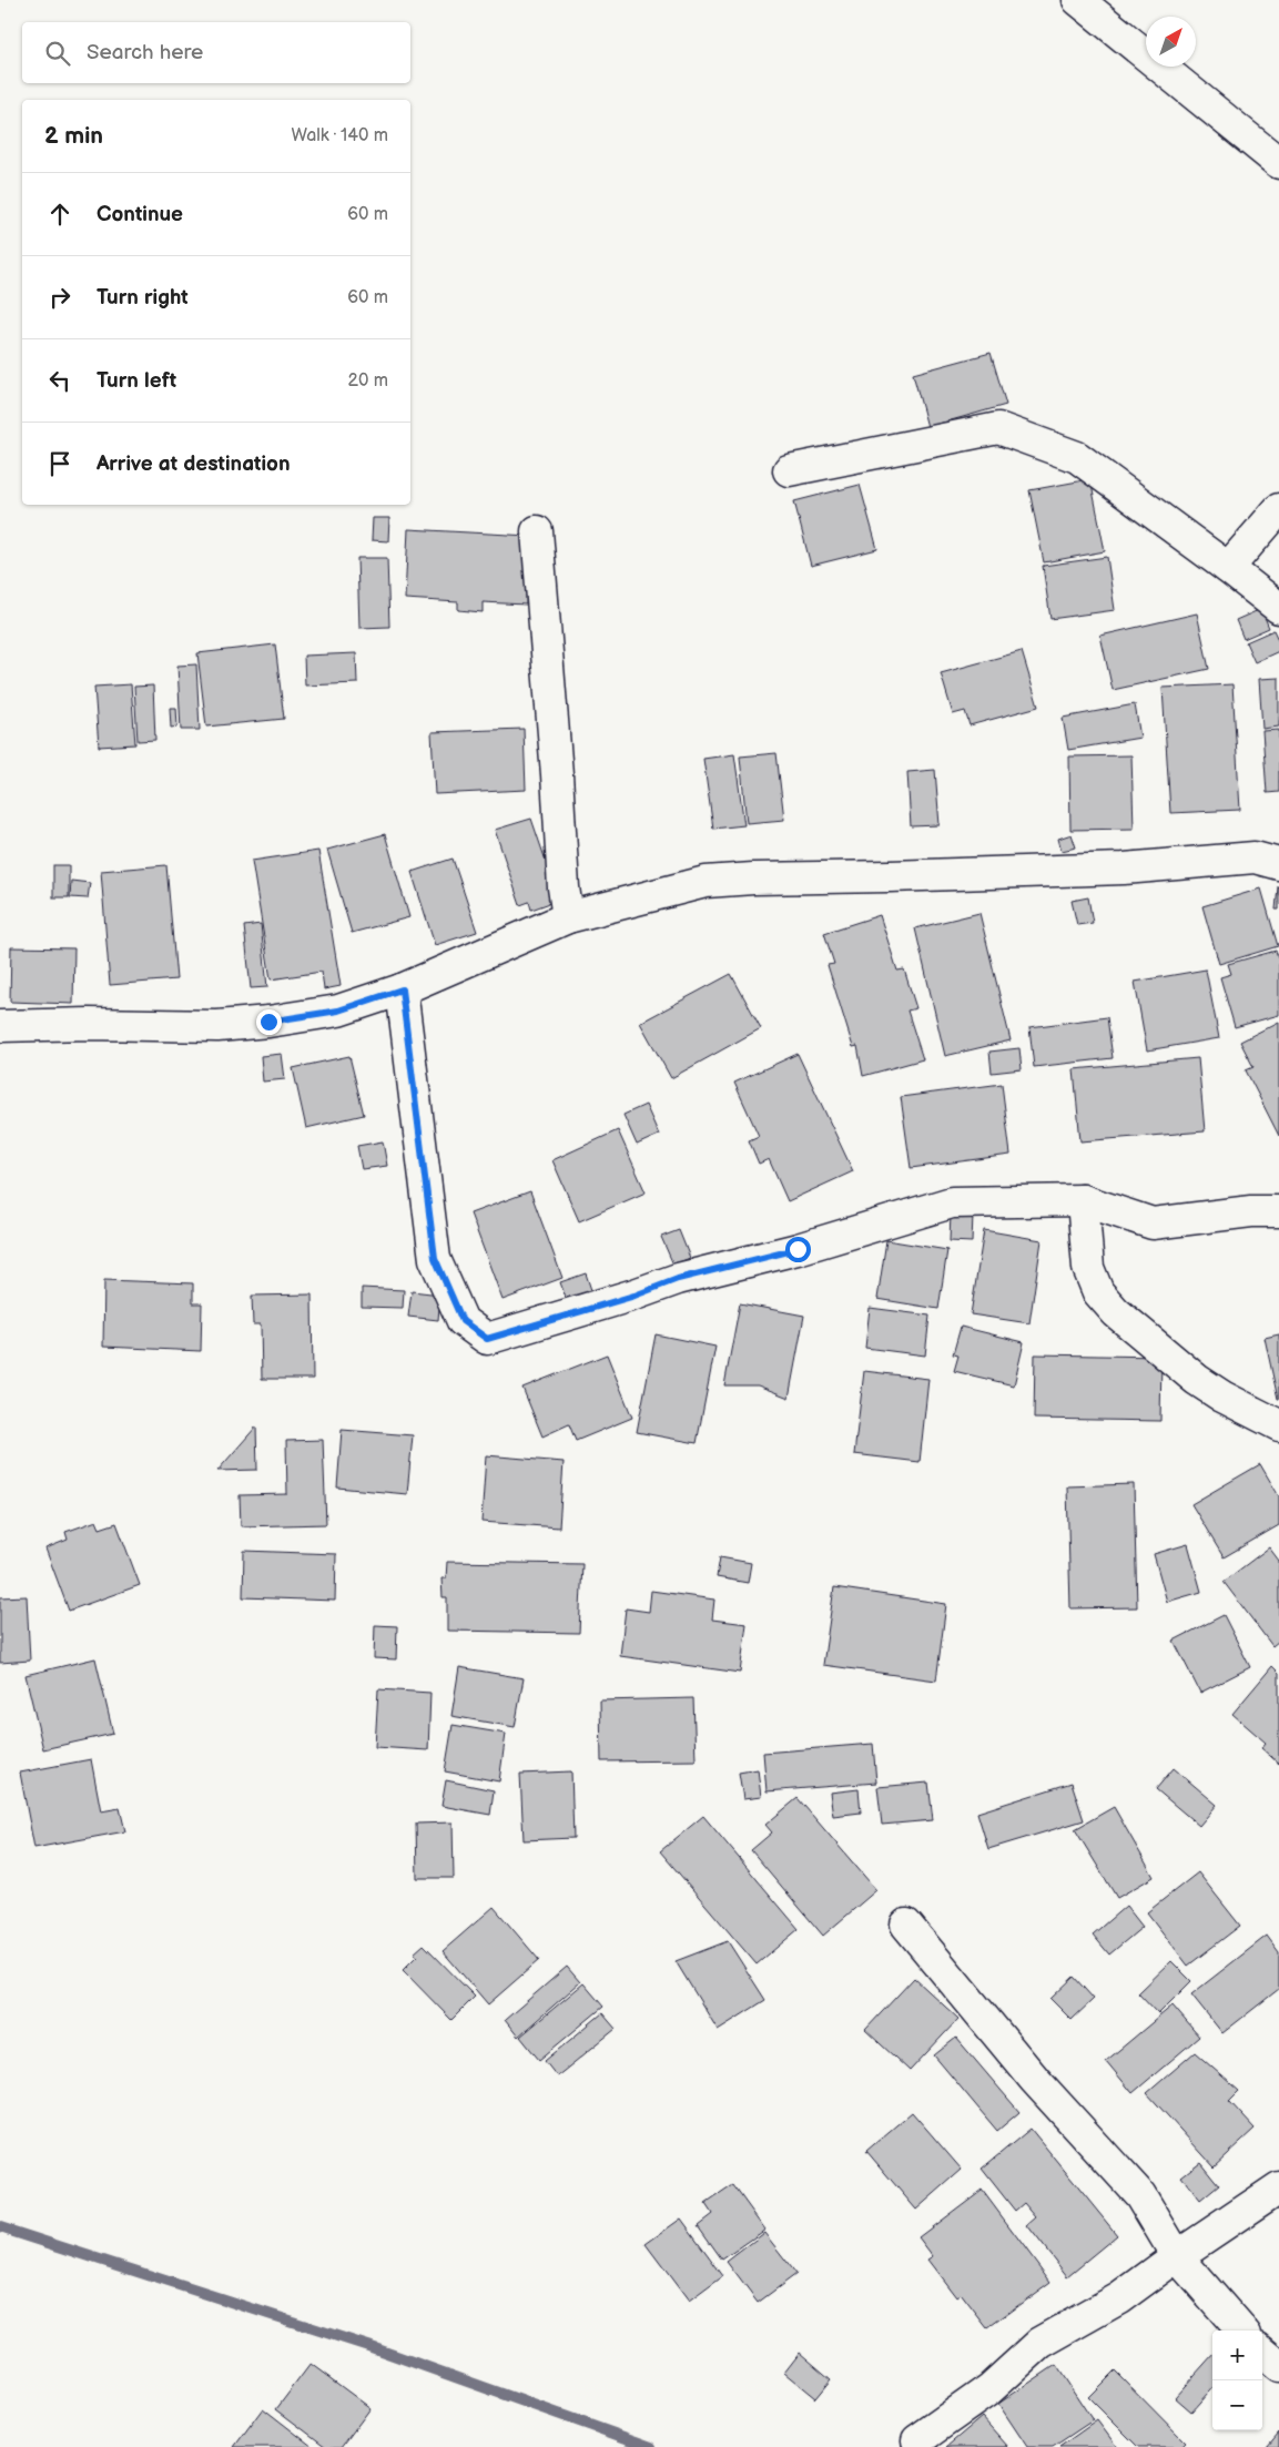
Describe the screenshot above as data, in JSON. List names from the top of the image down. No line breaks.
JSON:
{"north":"top right","page":{"search":"Search here","heading":["2 min","Walk · 140 m"],"list":[["Continue","60 m"],["Turn right","60 m"],["Turn left","20 m"],"Arrive at destination"],"map_buttons":["+","−"]}}
